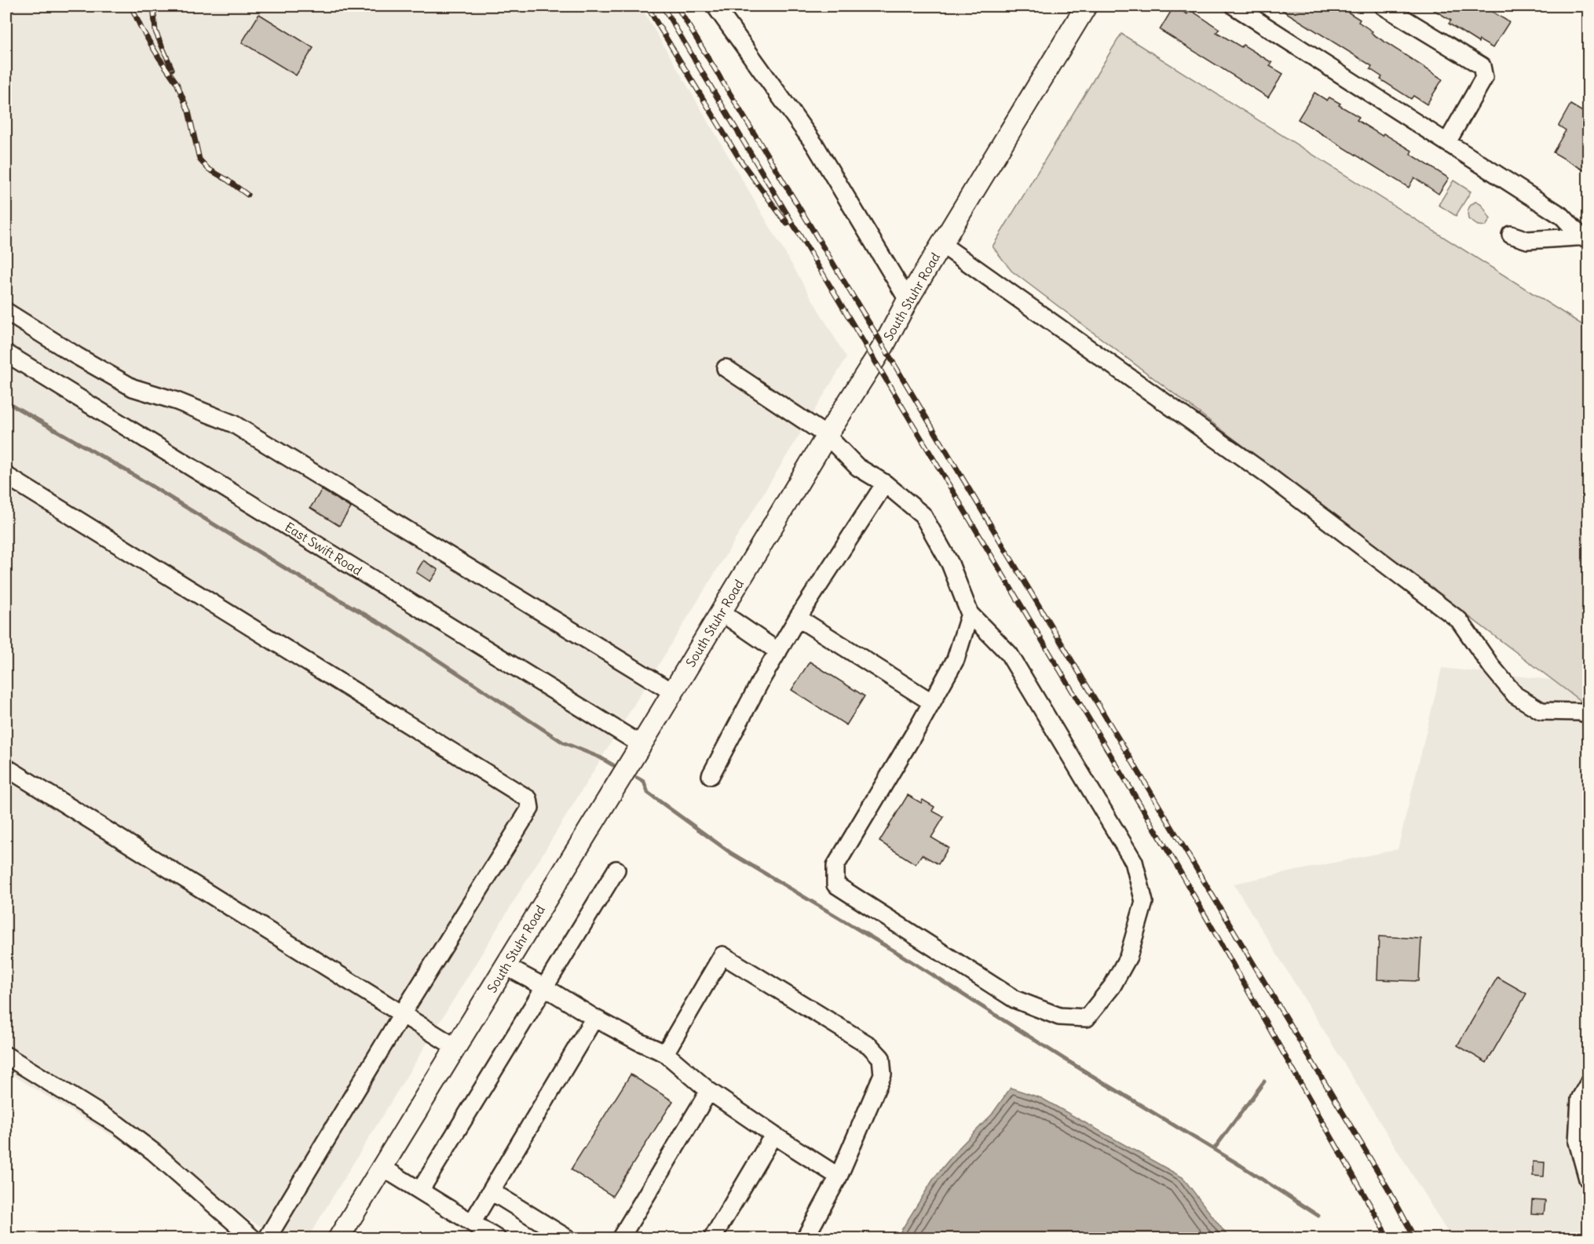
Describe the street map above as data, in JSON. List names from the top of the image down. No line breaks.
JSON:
{"streets":{"main road":["South Stuhr Road"],"street":["East Swift Road"]},"crossings":[["South Stuhr Road","East Swift Road"]]}
